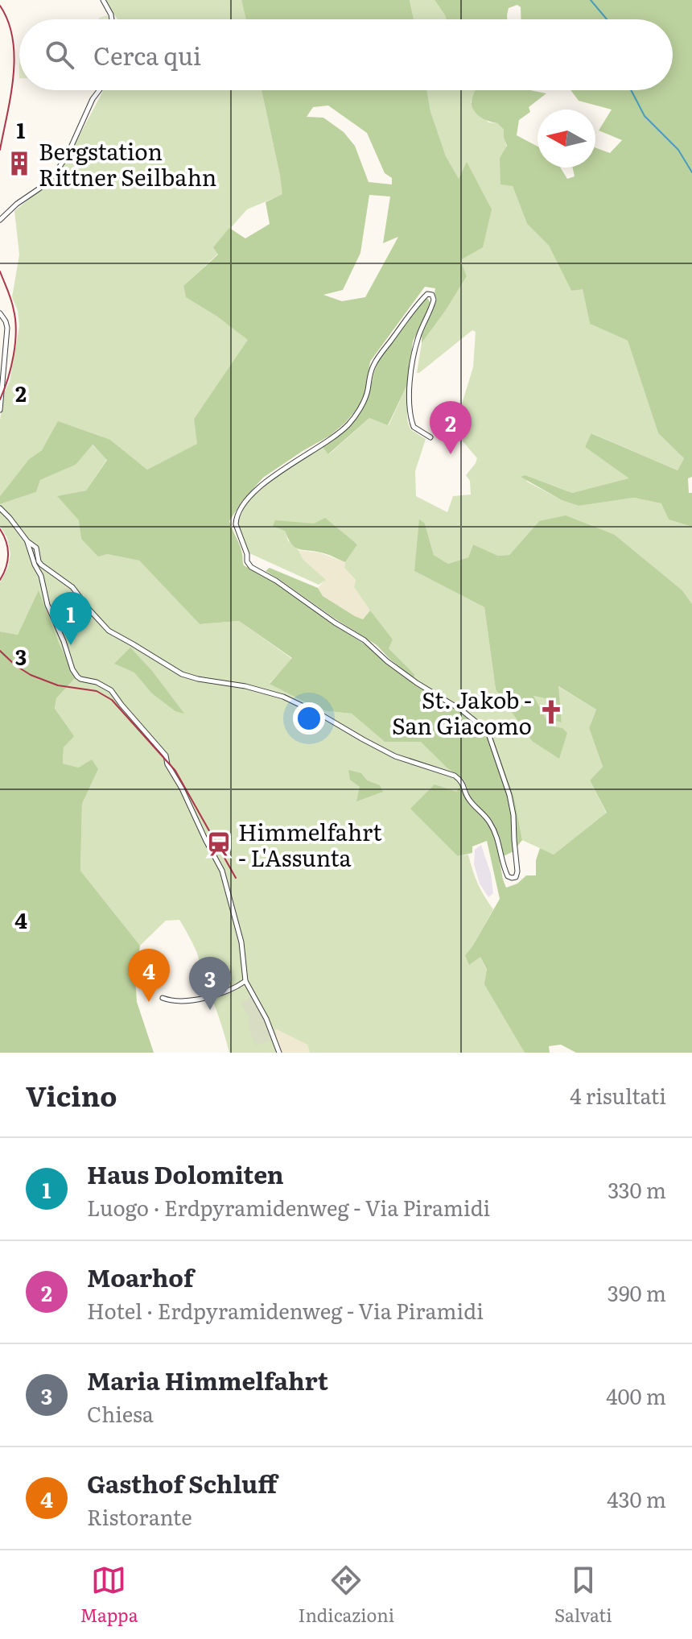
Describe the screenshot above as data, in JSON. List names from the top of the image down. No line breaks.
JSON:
{"places":{"building":["Bergstation Rittner Seilbahn"],"church":["St. Jakob - San Giacomo"],"station":["Himmelfahrt - L'Assunta"]},"north":"left","page":{"search":"Cerca qui","pins":["2","1","4","3"],"heading":["Vicino","4 risultati"],"list":[{"mark":"1","name":"Haus Dolomiten","note":"Luogo · Erdpyramidenweg - Via Piramidi","value":"330 m"},{"mark":"2","name":"Moarhof","note":"Hotel · Erdpyramidenweg - Via Piramidi","value":"390 m"},{"mark":"3","name":"Maria Himmelfahrt","note":"Chiesa","value":"400 m"},{"mark":"4","name":"Gasthof Schluff","note":"Ristorante","value":"430 m"}],"nav":["Mappa","Indicazioni","Salvati"]},"grid":{"rows":["1","2","3","4"]}}
